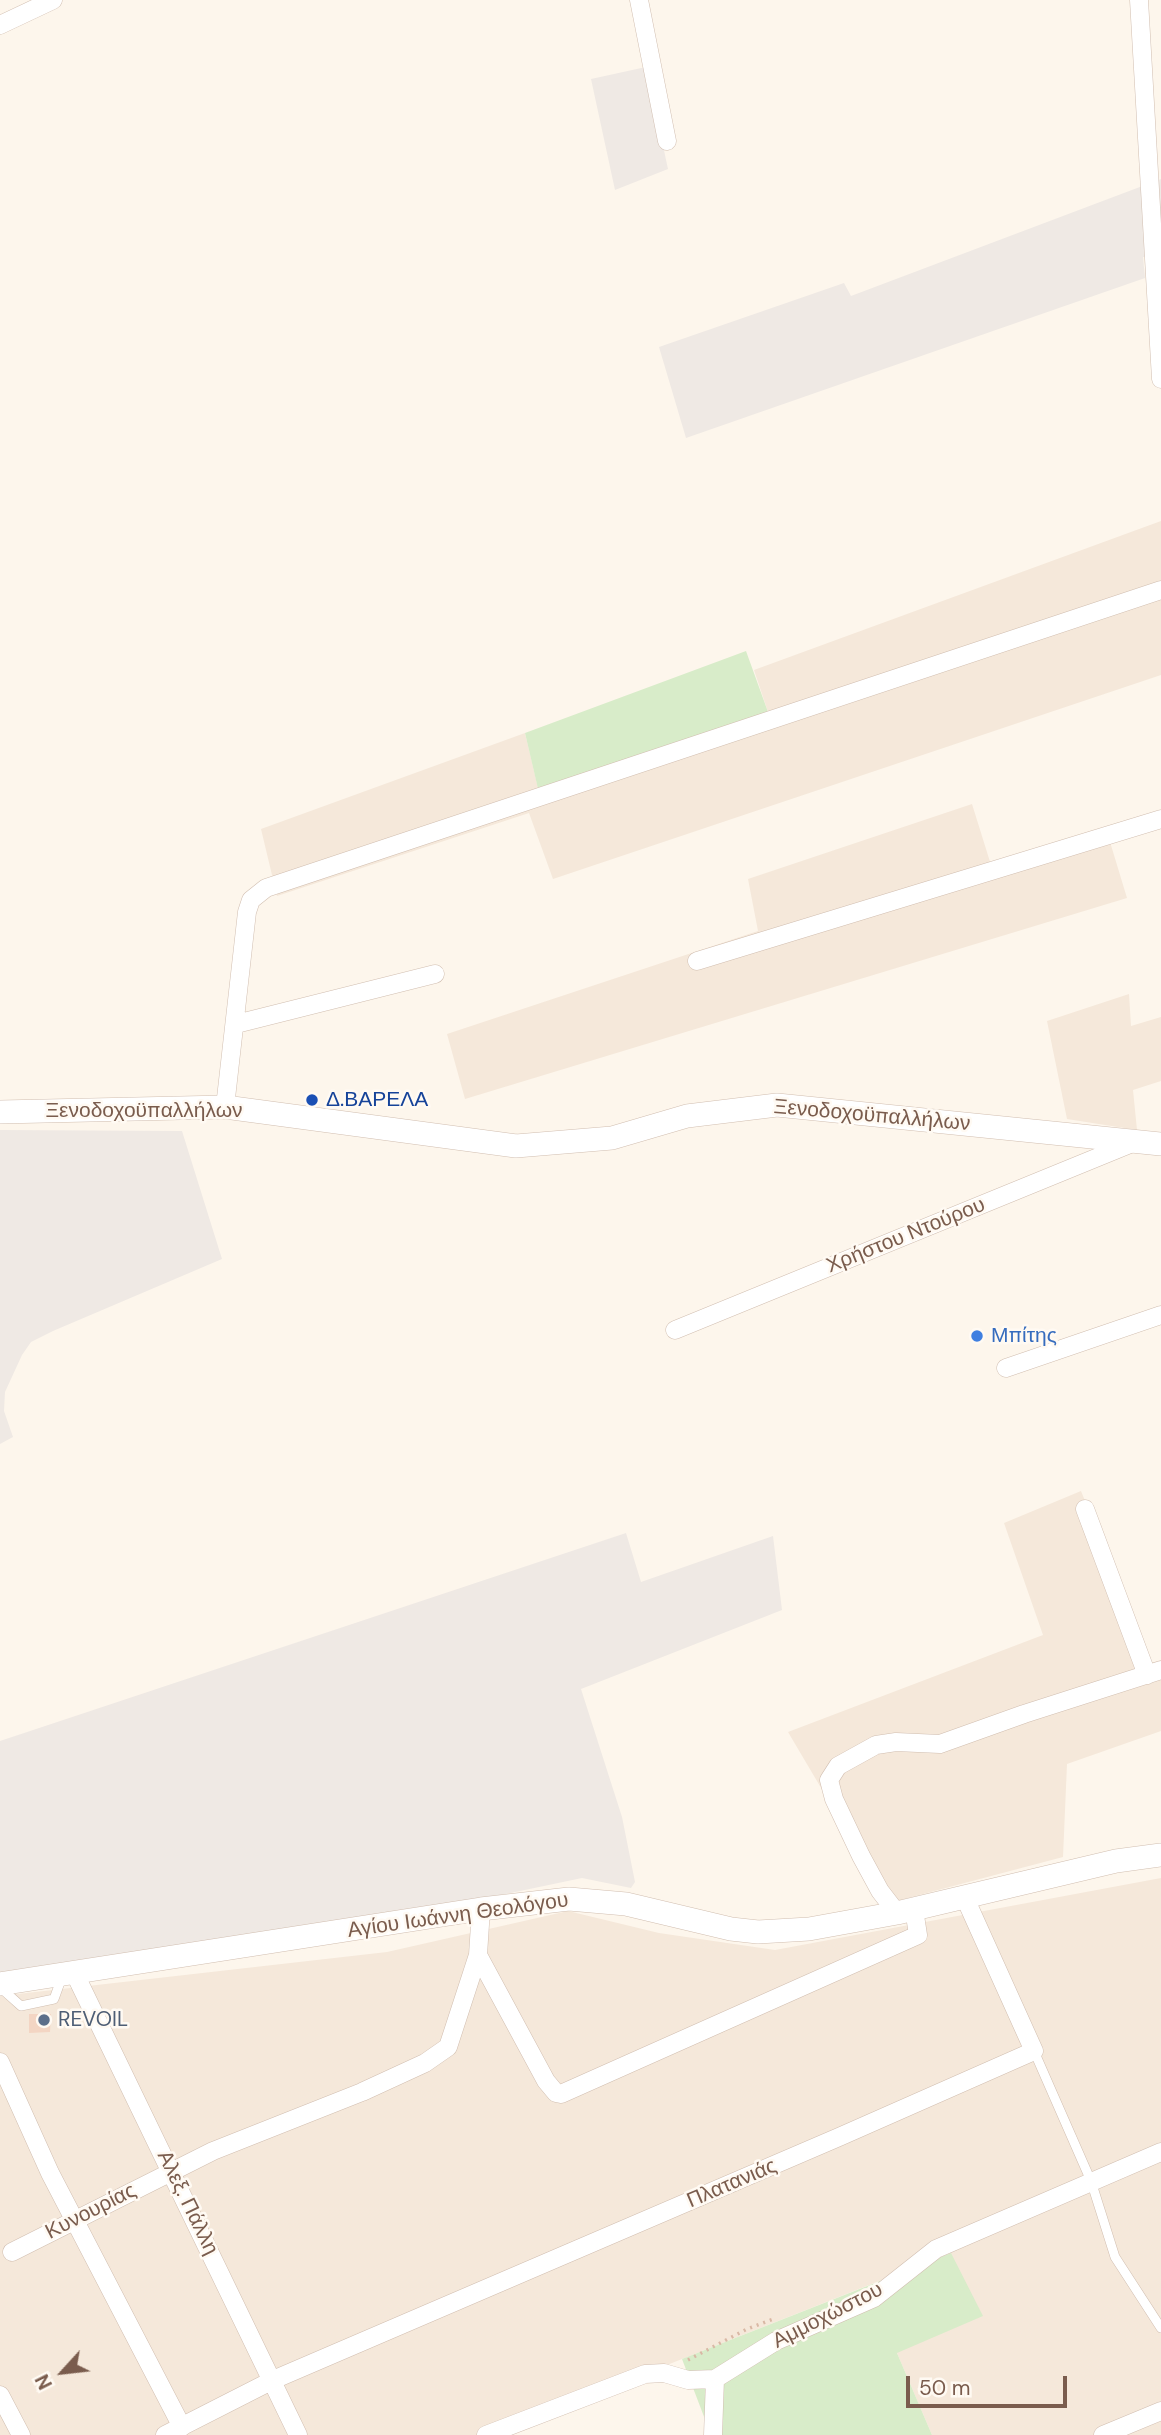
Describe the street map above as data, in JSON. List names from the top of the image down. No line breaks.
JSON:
{"streets":{"street":["Ξενοδοχοϋπαλλήλων","Χρήστου Ντούρου","Αγίου Ιωάννη Θεολόγου","Πλατανιάς","Αλεξ. Πάλλη","Κυνουρίας","Αμμοχώστου"]},"crossings":[["Ξενοδοχοϋπαλλήλων","Χρήστου Ντούρου"],["Αγίου Ιωάννη Θεολόγου","Αλεξ. Πάλλη"],["Αγίου Ιωάννη Θεολόγου","Κυνουρίας"],["Πλατανιάς","Αλεξ. Πάλλη"],["Αλεξ. Πάλλη","Κυνουρίας"]],"places":["Δ.ΒΑΡΕΛΑ","Μπίτης","REVOIL"],"scale_bar":"50 m","north":"bottom left"}
